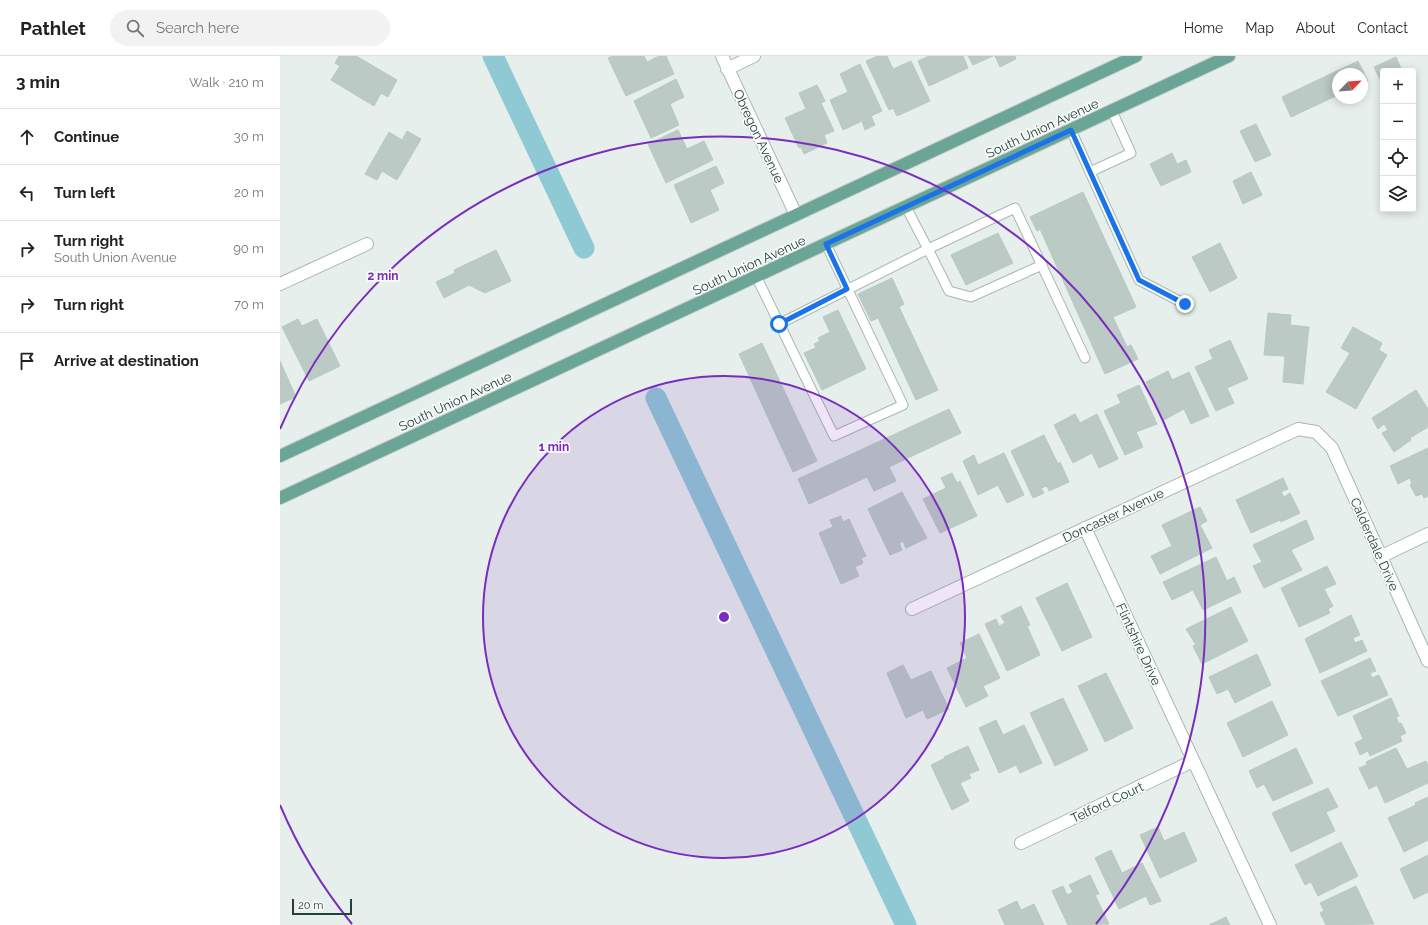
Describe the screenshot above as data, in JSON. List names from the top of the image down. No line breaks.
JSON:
{"streets":{"main road":["South Union Avenue"],"street":["Obregon Avenue","Doncaster Avenue","Calderdale Drive","Flintshire Drive","Telford Court"]},"crossings":[["South Union Avenue","Obregon Avenue"],["Doncaster Avenue","Calderdale Drive"],["Doncaster Avenue","Flintshire Drive"],["Flintshire Drive","Telford Court"]],"scale_bar":"20 m","north":"top right","page":{"header":"Pathlet","search":"Search here","nav":["Home","Map","About","Contact"],"heading":["3 min","Walk · 210 m"],"map_buttons":["+","−"],"list":[["Continue","30 m"],["Turn left","20 m"],["Turn right","South Union Avenue","90 m"],["Turn right","70 m"],"Arrive at destination"],"scale":"20 m"},"rings":["2 min","1 min"]}
